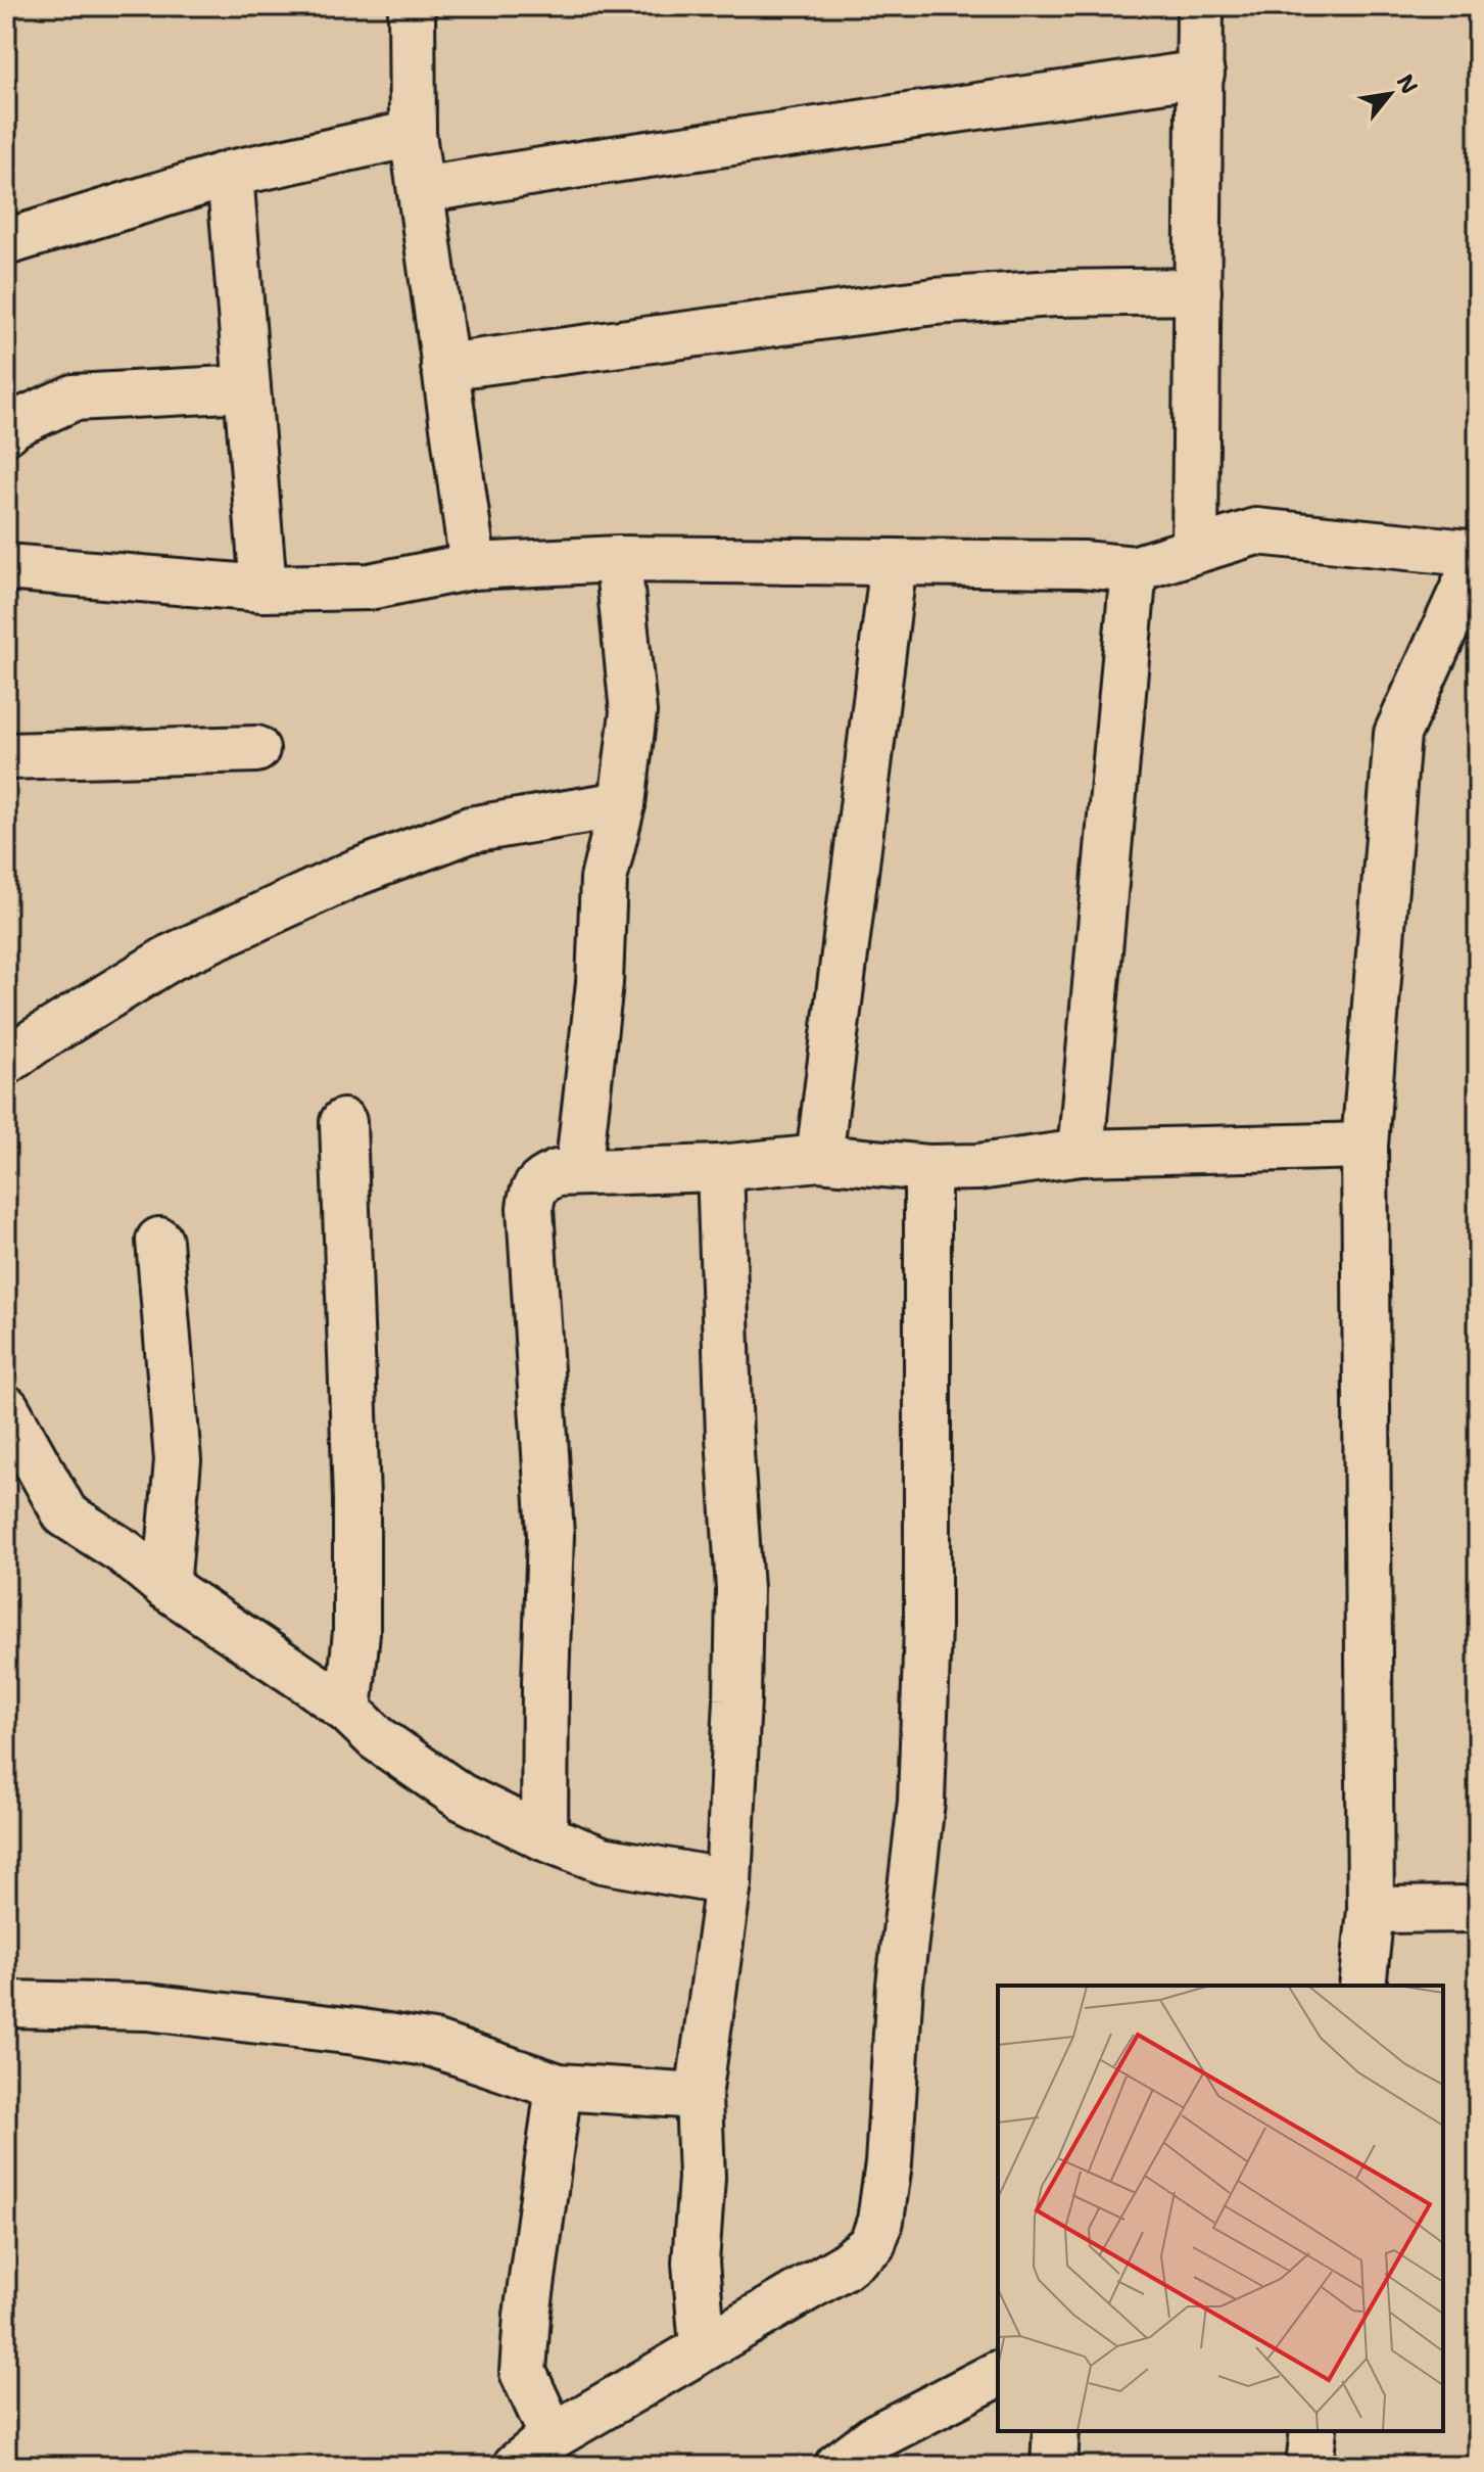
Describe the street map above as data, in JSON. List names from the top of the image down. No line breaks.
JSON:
{"north":"top right"}
